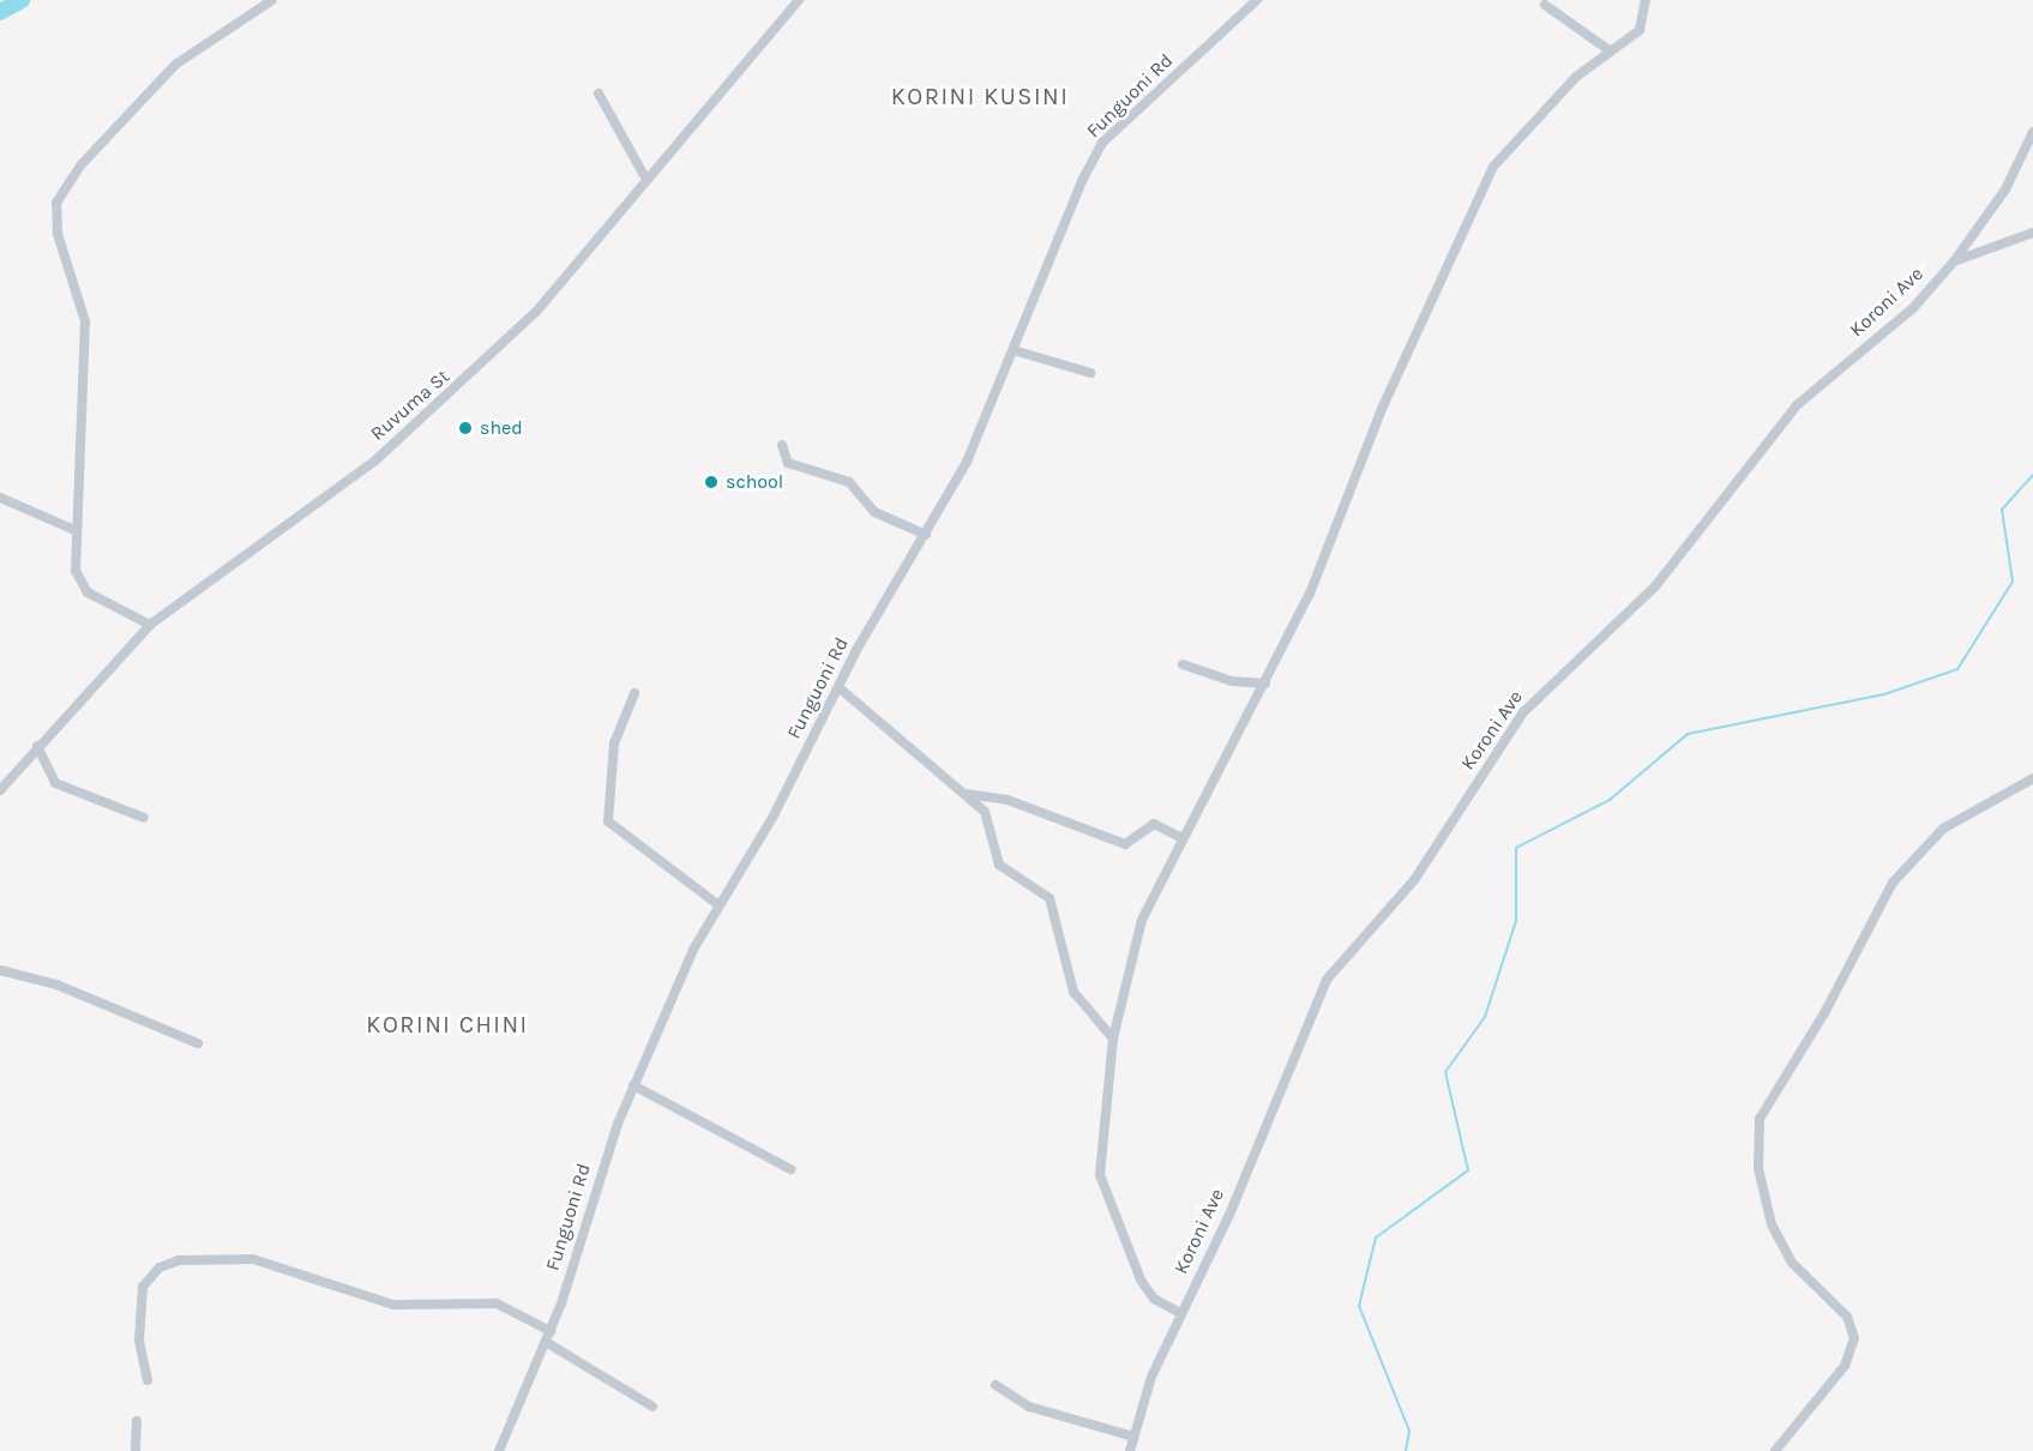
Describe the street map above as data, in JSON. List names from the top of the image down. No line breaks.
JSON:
{"streets":{"street":["Funguoni Rd","Koroni Ave","Ruvuma St"]},"districts":["KORINI KUSINI","KORINI CHINI"],"places":["shed","school"]}
